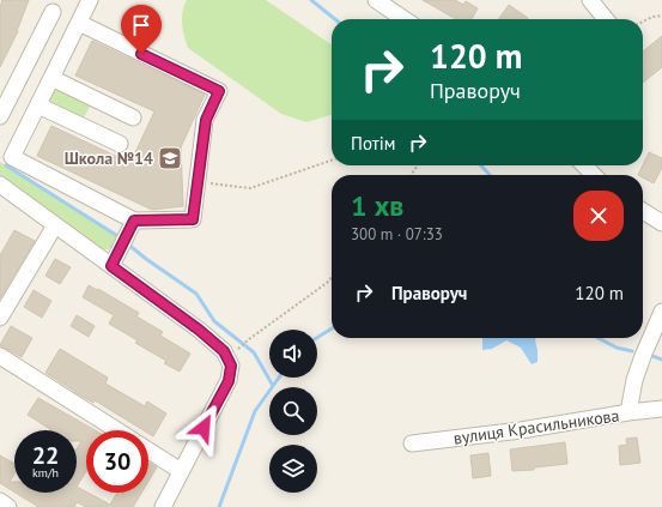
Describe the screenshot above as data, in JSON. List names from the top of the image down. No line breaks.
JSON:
{"streets":{"street":["вулиця Красильникова"]},"places":{"school or university":["Школа №14"]},"page":{"turn":["120 m","Праворуч"],"then":"Потім","heading":["1 хв","300 m · 07:33"],"list":[{"name":"Праворуч","value":"120 m"}],"speed":"22 km/h","limit":"30"}}
